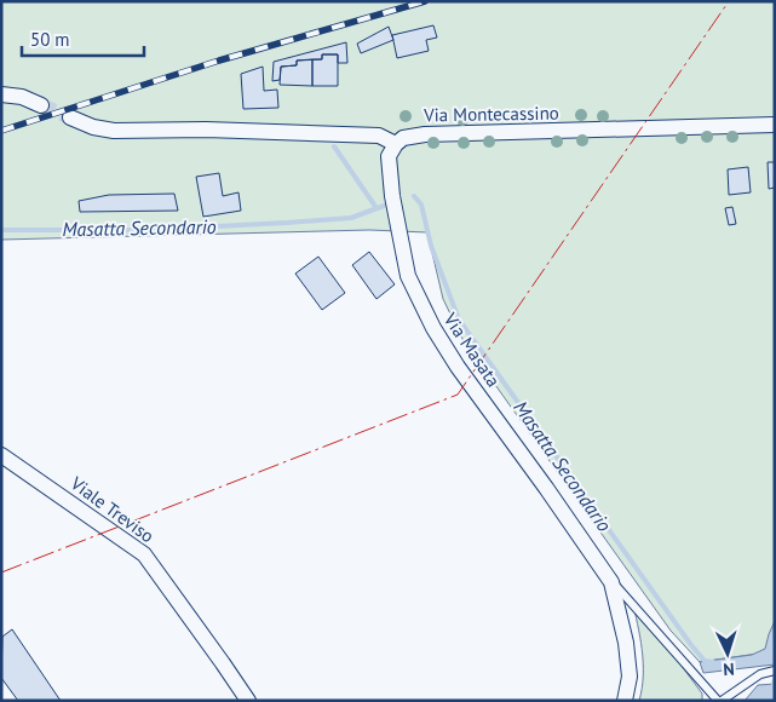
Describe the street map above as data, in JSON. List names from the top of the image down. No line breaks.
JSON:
{"streets":{"street":["Via Montecassino","Via Masata","Viale Treviso"]},"crossings":[["Via Montecassino","Via Masata"]],"water":["Masatta Secondario"],"scale_bar":"50 m","north":"bottom"}
